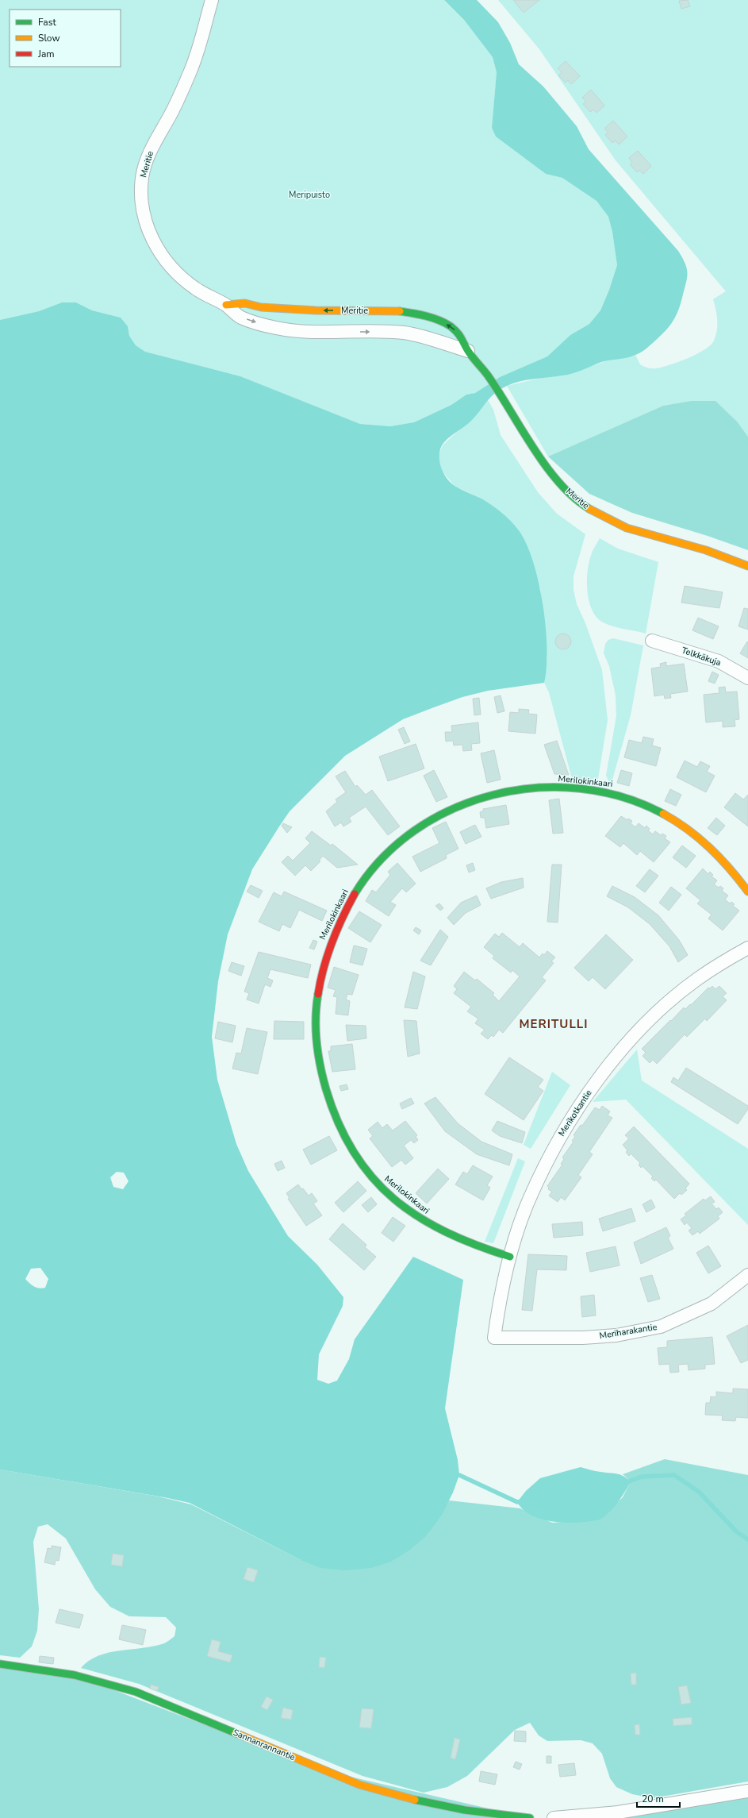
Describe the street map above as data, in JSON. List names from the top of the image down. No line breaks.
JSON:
{"streets":{"street":["Meritie","Telkkäkuja","Merilokinkaari","Merikotkantie","Meriharakantie","Sannanrannantie"]},"crossings":[["Merilokinkaari","Merikotkantie"],["Merikotkantie","Meriharakantie"]],"districts":["MERITULLI"],"parks":["Meripuisto"],"legend":["Fast","Slow","Jam"],"scale_bar":"20 m"}
